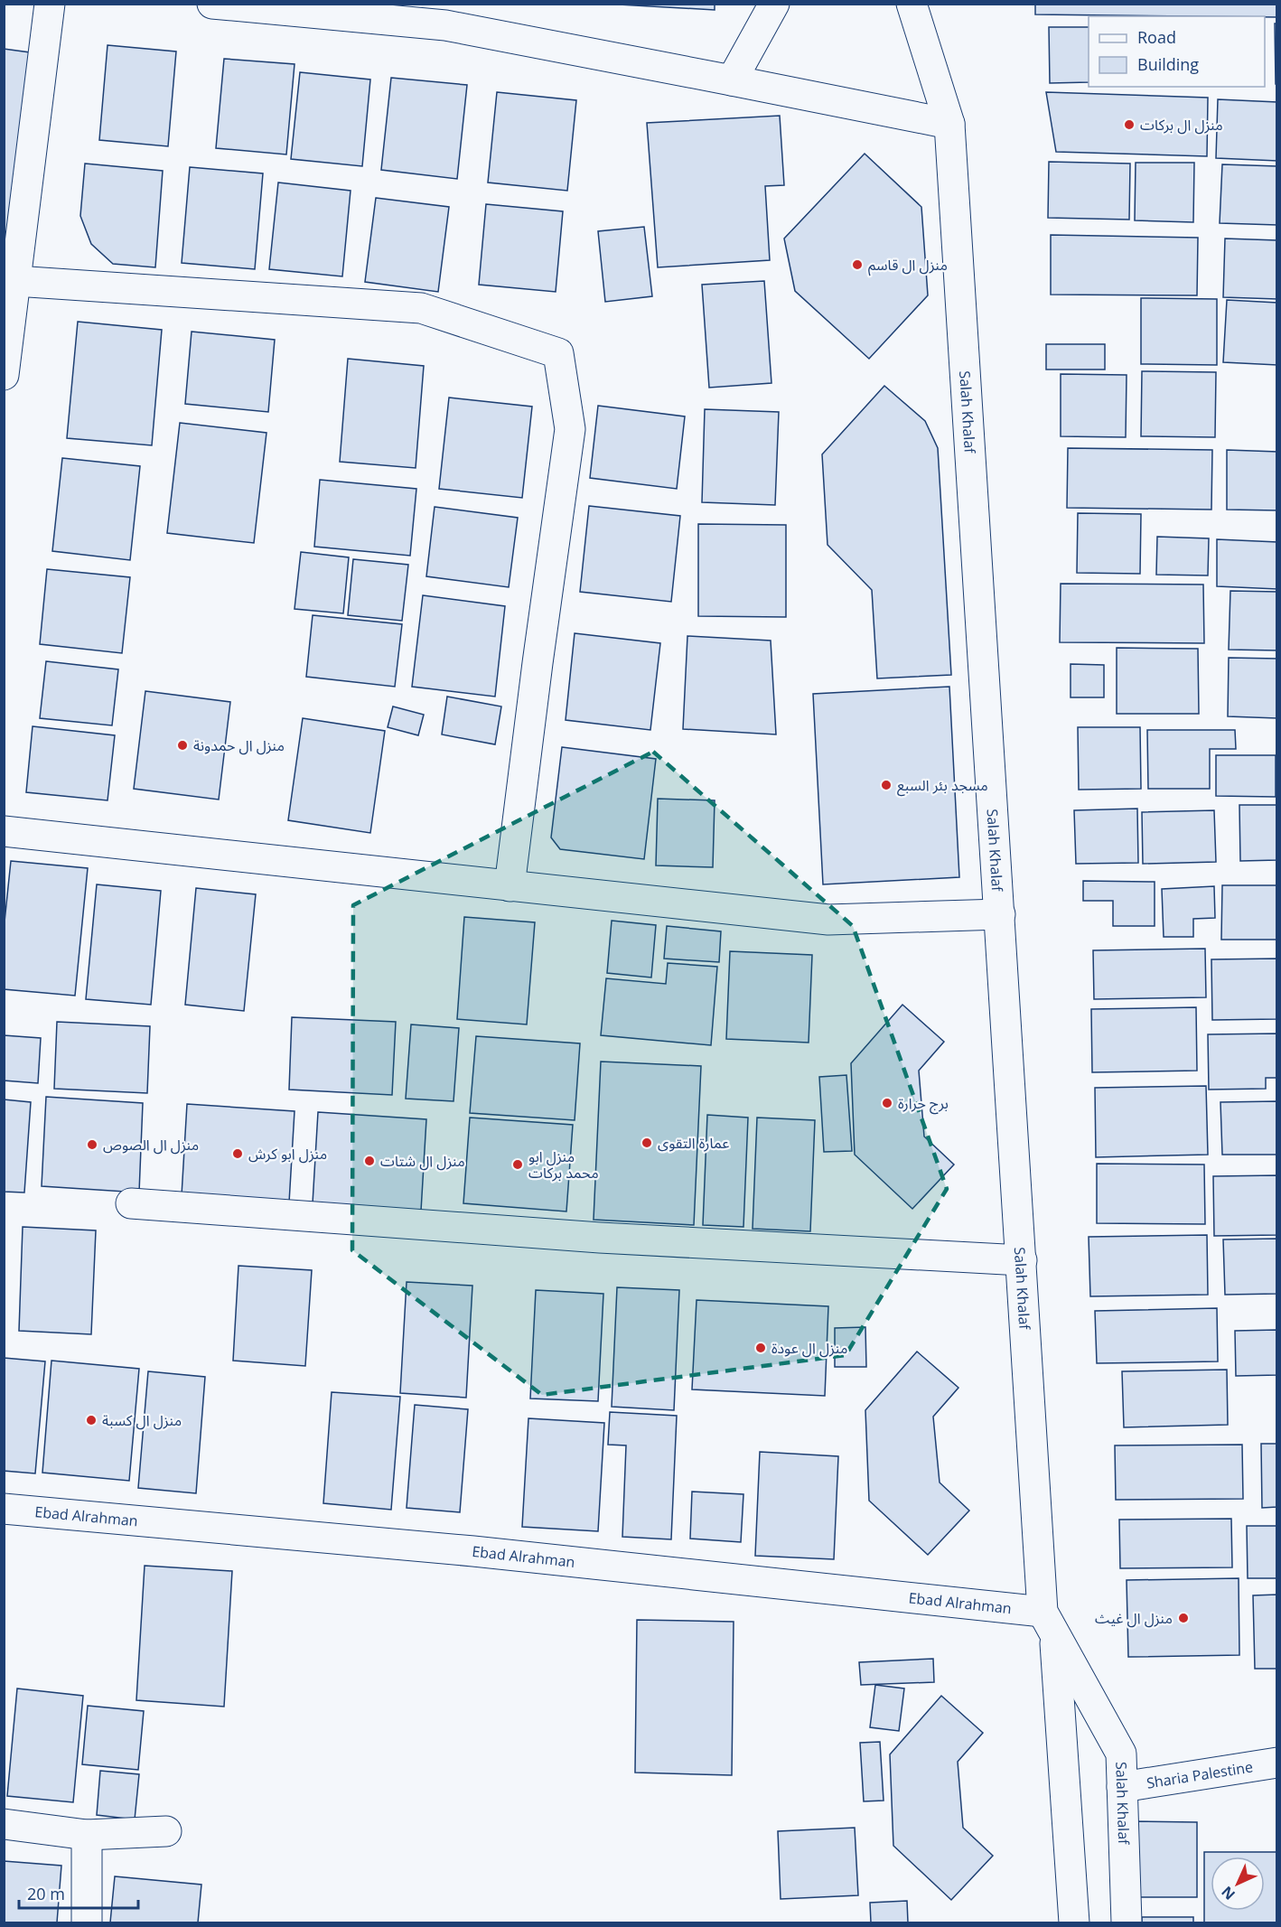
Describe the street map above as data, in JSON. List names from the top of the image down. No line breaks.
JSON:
{"streets":{"street":["Salah Khalaf","Ebad Alrahman","Sharia Palestine"]},"crossings":[["Salah Khalaf","Ebad Alrahman"],["Salah Khalaf","Sharia Palestine"]],"places":["منزل ال بركات","منزل ال قاسم","منزل ال حمدونة","مسجد بئر السبع","برج حرارة","عمارة التقوى","منزل ال الصوص","منزل ابو كرش","منزل ال شتات","منزل ابو محمد بركات","منزل ال عودة","منزل ال كسبة","منزل ال غيث"],"legend":["Road","Building"],"scale_bar":"20 m","north":"bottom left"}
